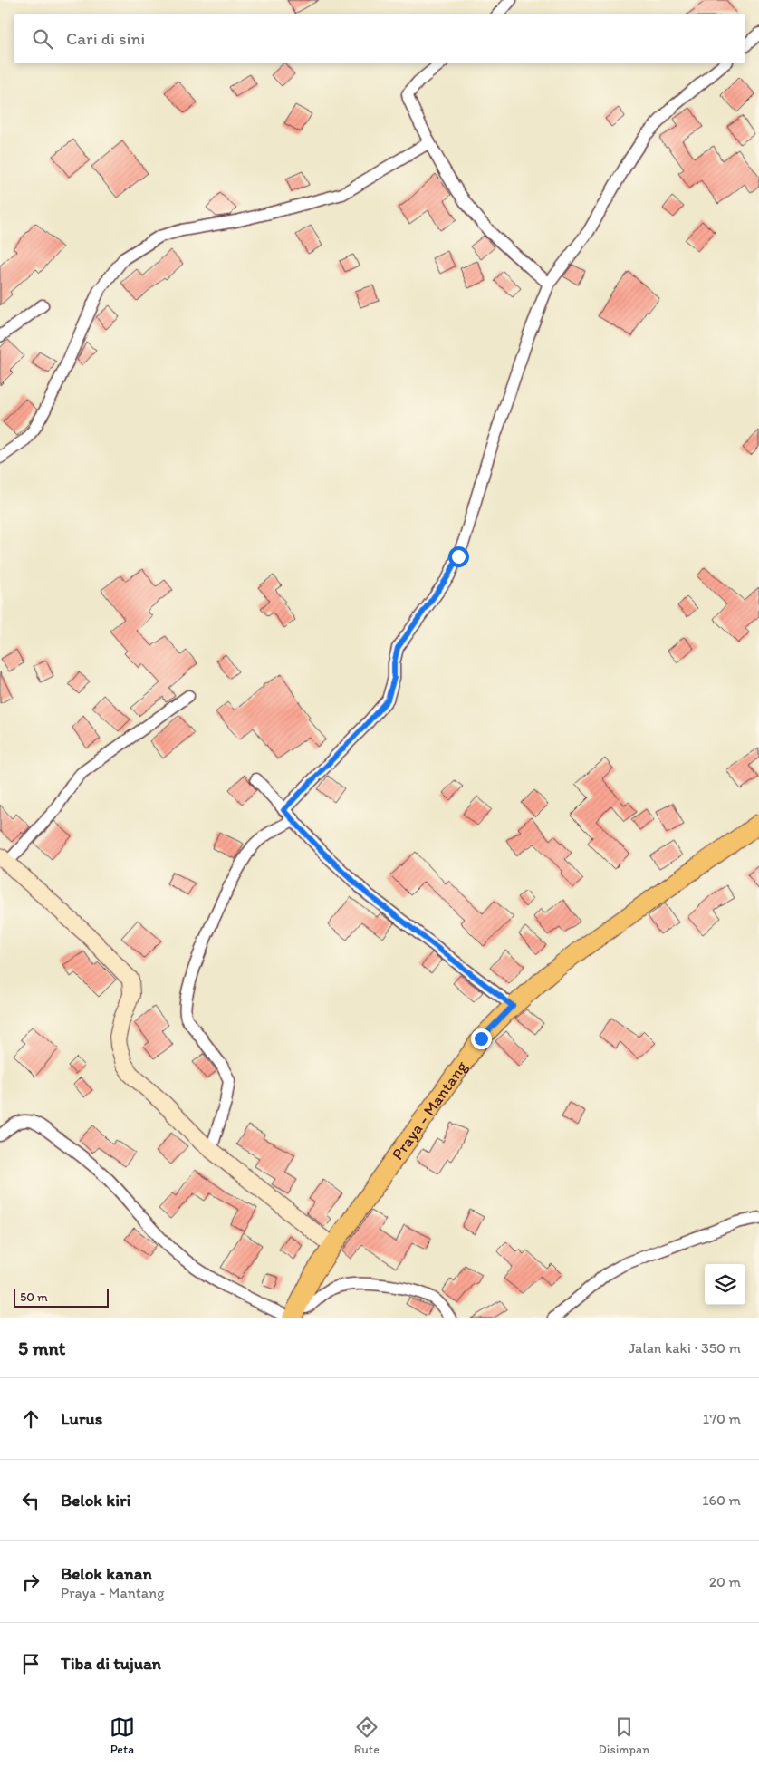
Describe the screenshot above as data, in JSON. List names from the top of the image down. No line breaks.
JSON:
{"streets":{"main road":["Praya - Mantang"]},"scale_bar":"50 m","page":{"search":"Cari di sini","scale":"50 m","heading":["5 mnt","Jalan kaki · 350 m"],"list":[["Lurus","170 m"],["Belok kiri","160 m"],["Belok kanan","Praya - Mantang","20 m"],"Tiba di tujuan"],"nav":["Peta","Rute","Disimpan"]}}
